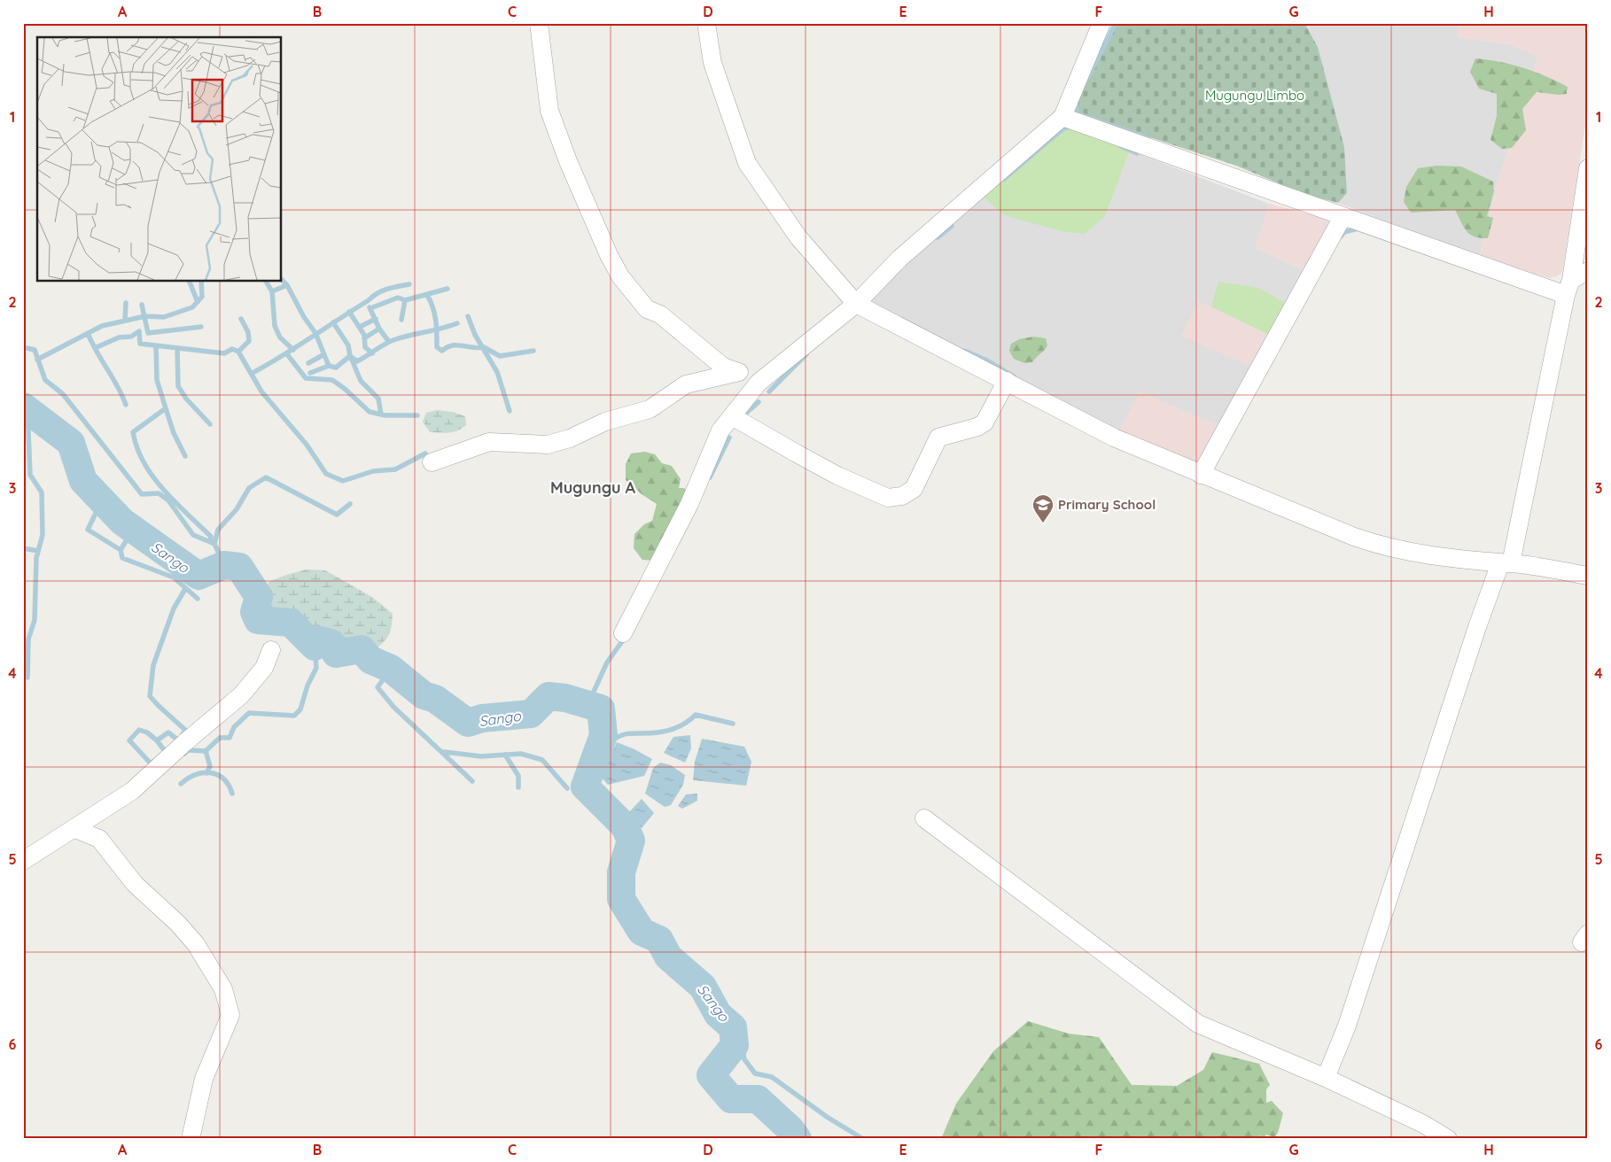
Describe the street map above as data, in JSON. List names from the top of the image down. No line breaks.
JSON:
{"districts":["Mugungu A"],"water":["Sango"],"parks":["Mugungu Limbo"],"places":{"school or university":["Primary School"]},"grid":{"columns":["A","B","C","D","E","F","G","H"],"rows":["1","2","3","4","5","6"]}}
